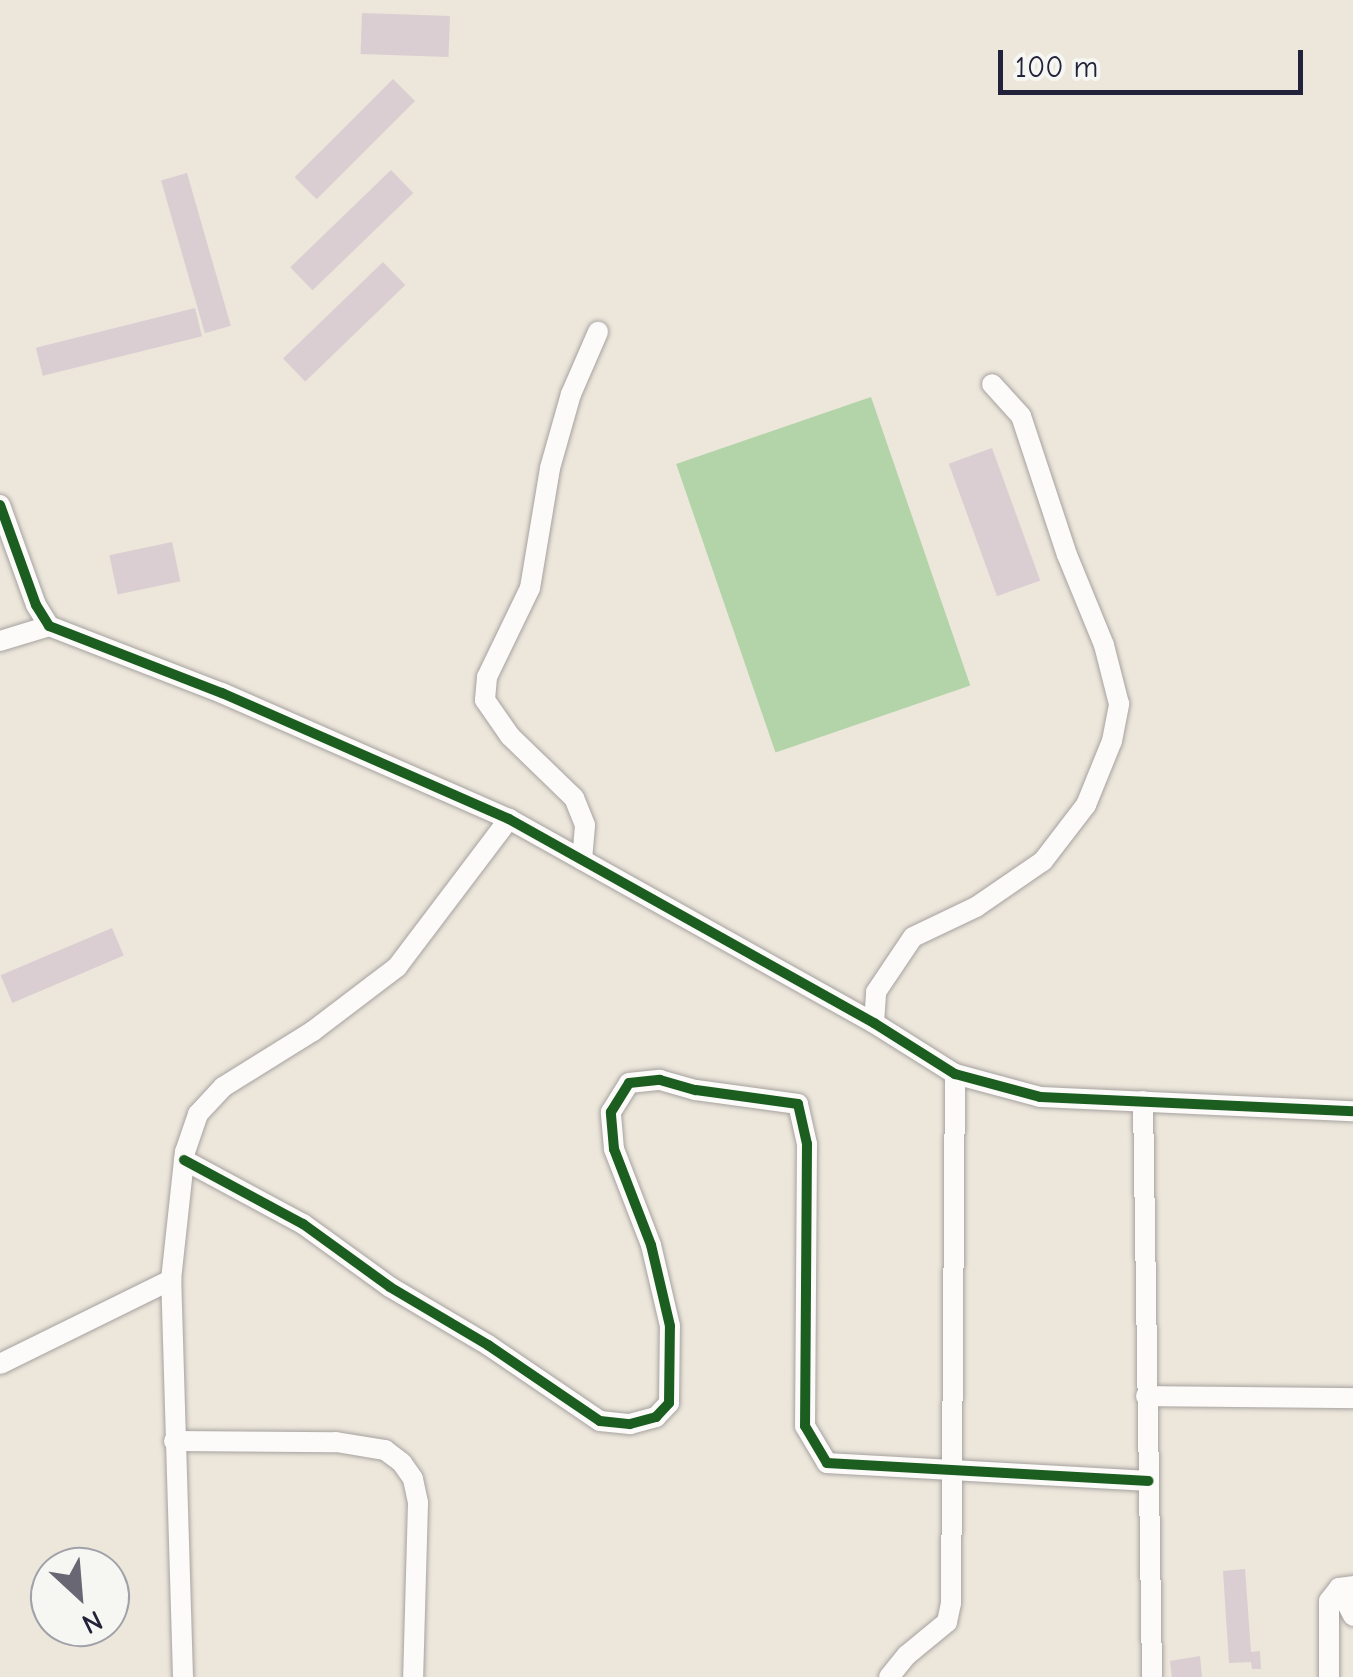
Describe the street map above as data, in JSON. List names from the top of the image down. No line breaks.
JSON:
{"scale_bar":"100 m","north":"bottom right"}
